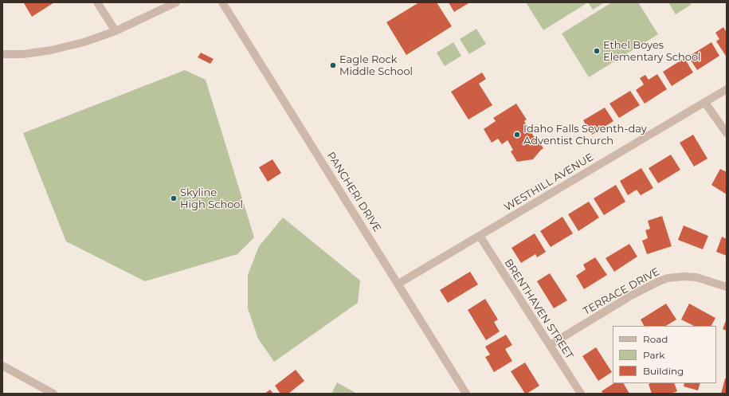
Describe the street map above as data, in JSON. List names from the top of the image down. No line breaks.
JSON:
{"streets":{"street":["WESTHILL AVENUE","PANCHERI DRIVE","TERRACE DRIVE","BRENTHAVEN STREET"]},"crossings":[["WESTHILL AVENUE","PANCHERI DRIVE"],["WESTHILL AVENUE","BRENTHAVEN STREET"],["TERRACE DRIVE","BRENTHAVEN STREET"]],"places":["Ethel Boyes Elementary School","Eagle Rock Middle School","Idaho Falls Seventh-day Adventist Church","Skyline High School"],"legend":["Road","Park","Building"]}
